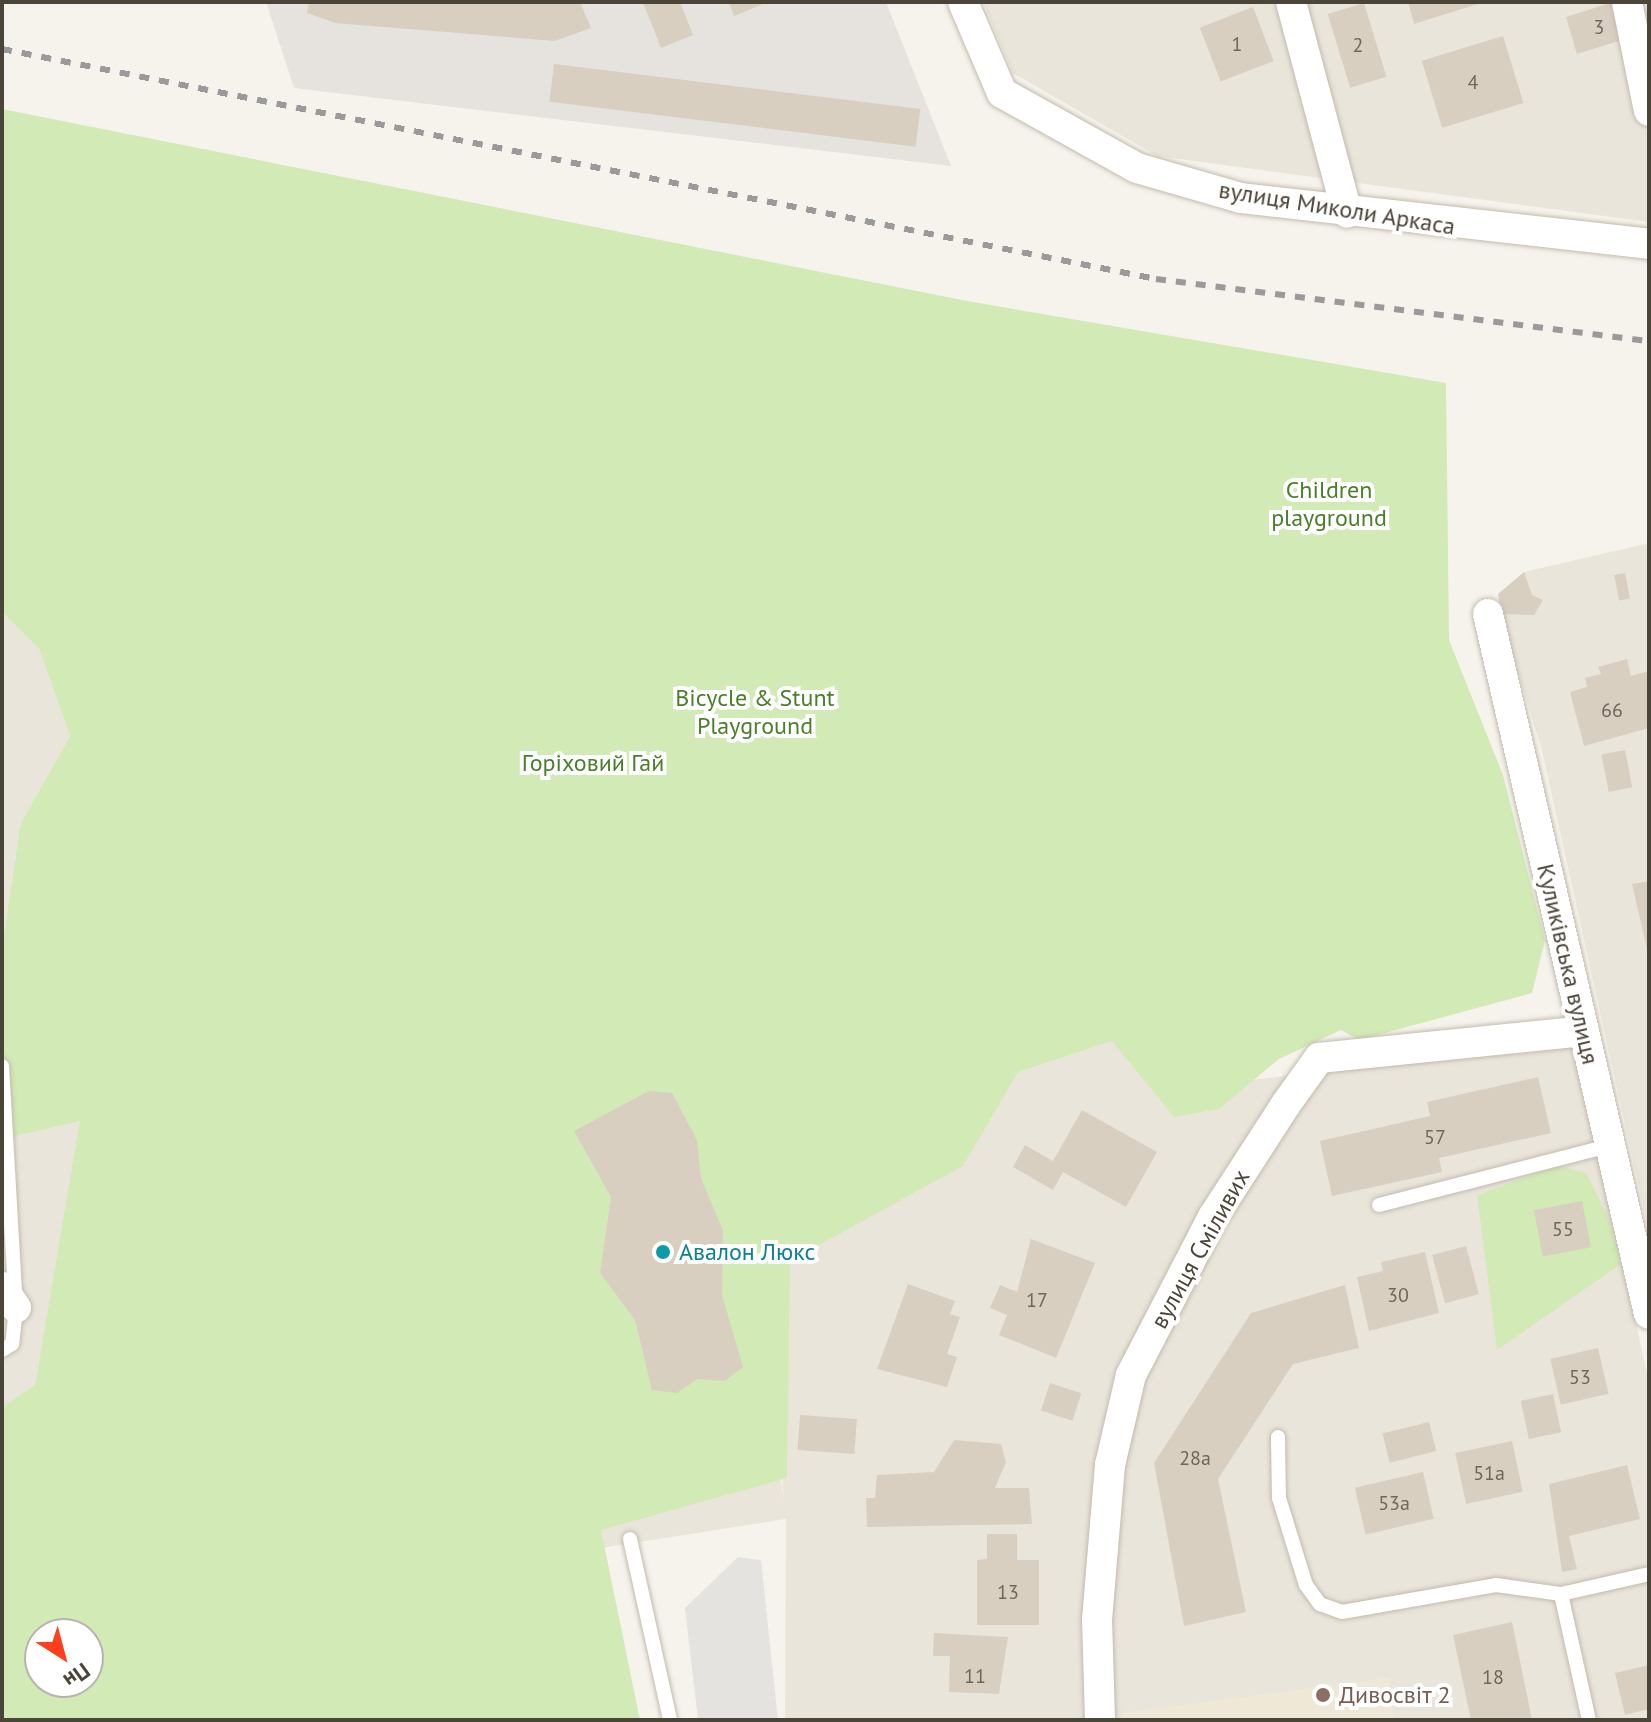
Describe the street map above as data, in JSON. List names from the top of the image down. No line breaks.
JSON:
{"streets":{"street":["вулиця Миколи Аркаса","Куликівська вулиця","вулиця Сміливих"]},"crossings":[["Куликівська вулиця","вулиця Сміливих"]],"parks":["Children playground","Bicycle & Stunt Playground","Горіховий Гай"],"places":["Авалон Люкс","Дивосвіт 2"],"house_numbers":["3","1","2","4","66","57","55","30","17","53","28а","51а","53а","13","11","18"],"north":"bottom right"}
